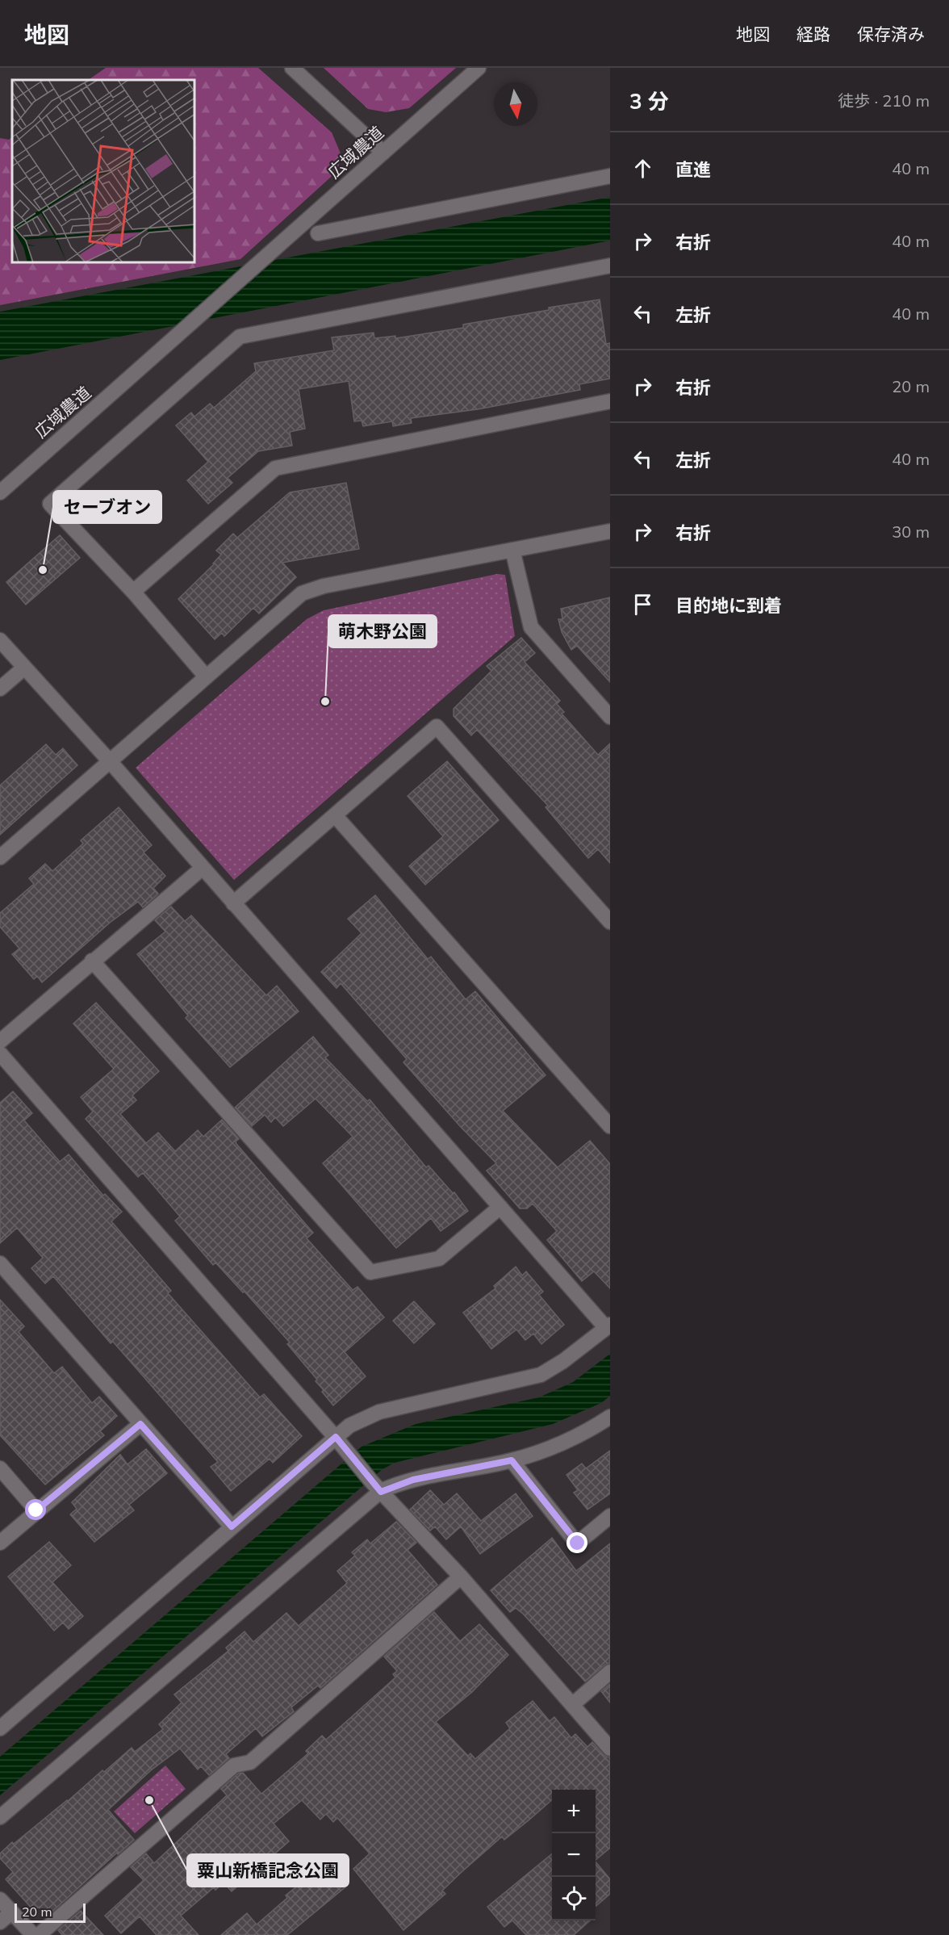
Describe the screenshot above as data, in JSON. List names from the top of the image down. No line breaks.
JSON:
{"streets":{"street":["広域農道"]},"places":["セーブオン","萌木野公園","粟山新橋記念公園"],"scale_bar":"20 m","north":"bottom","page":{"header":"地図","nav":["地図","経路","保存済み"],"heading":["3 分","徒歩 · 210 m"],"list":[["直進","40 m"],["右折","40 m"],["左折","40 m"],["右折","20 m"],["左折","40 m"],["右折","30 m"],"目的地に到着"],"map_buttons":["+","−"],"scale":"20 m"}}
